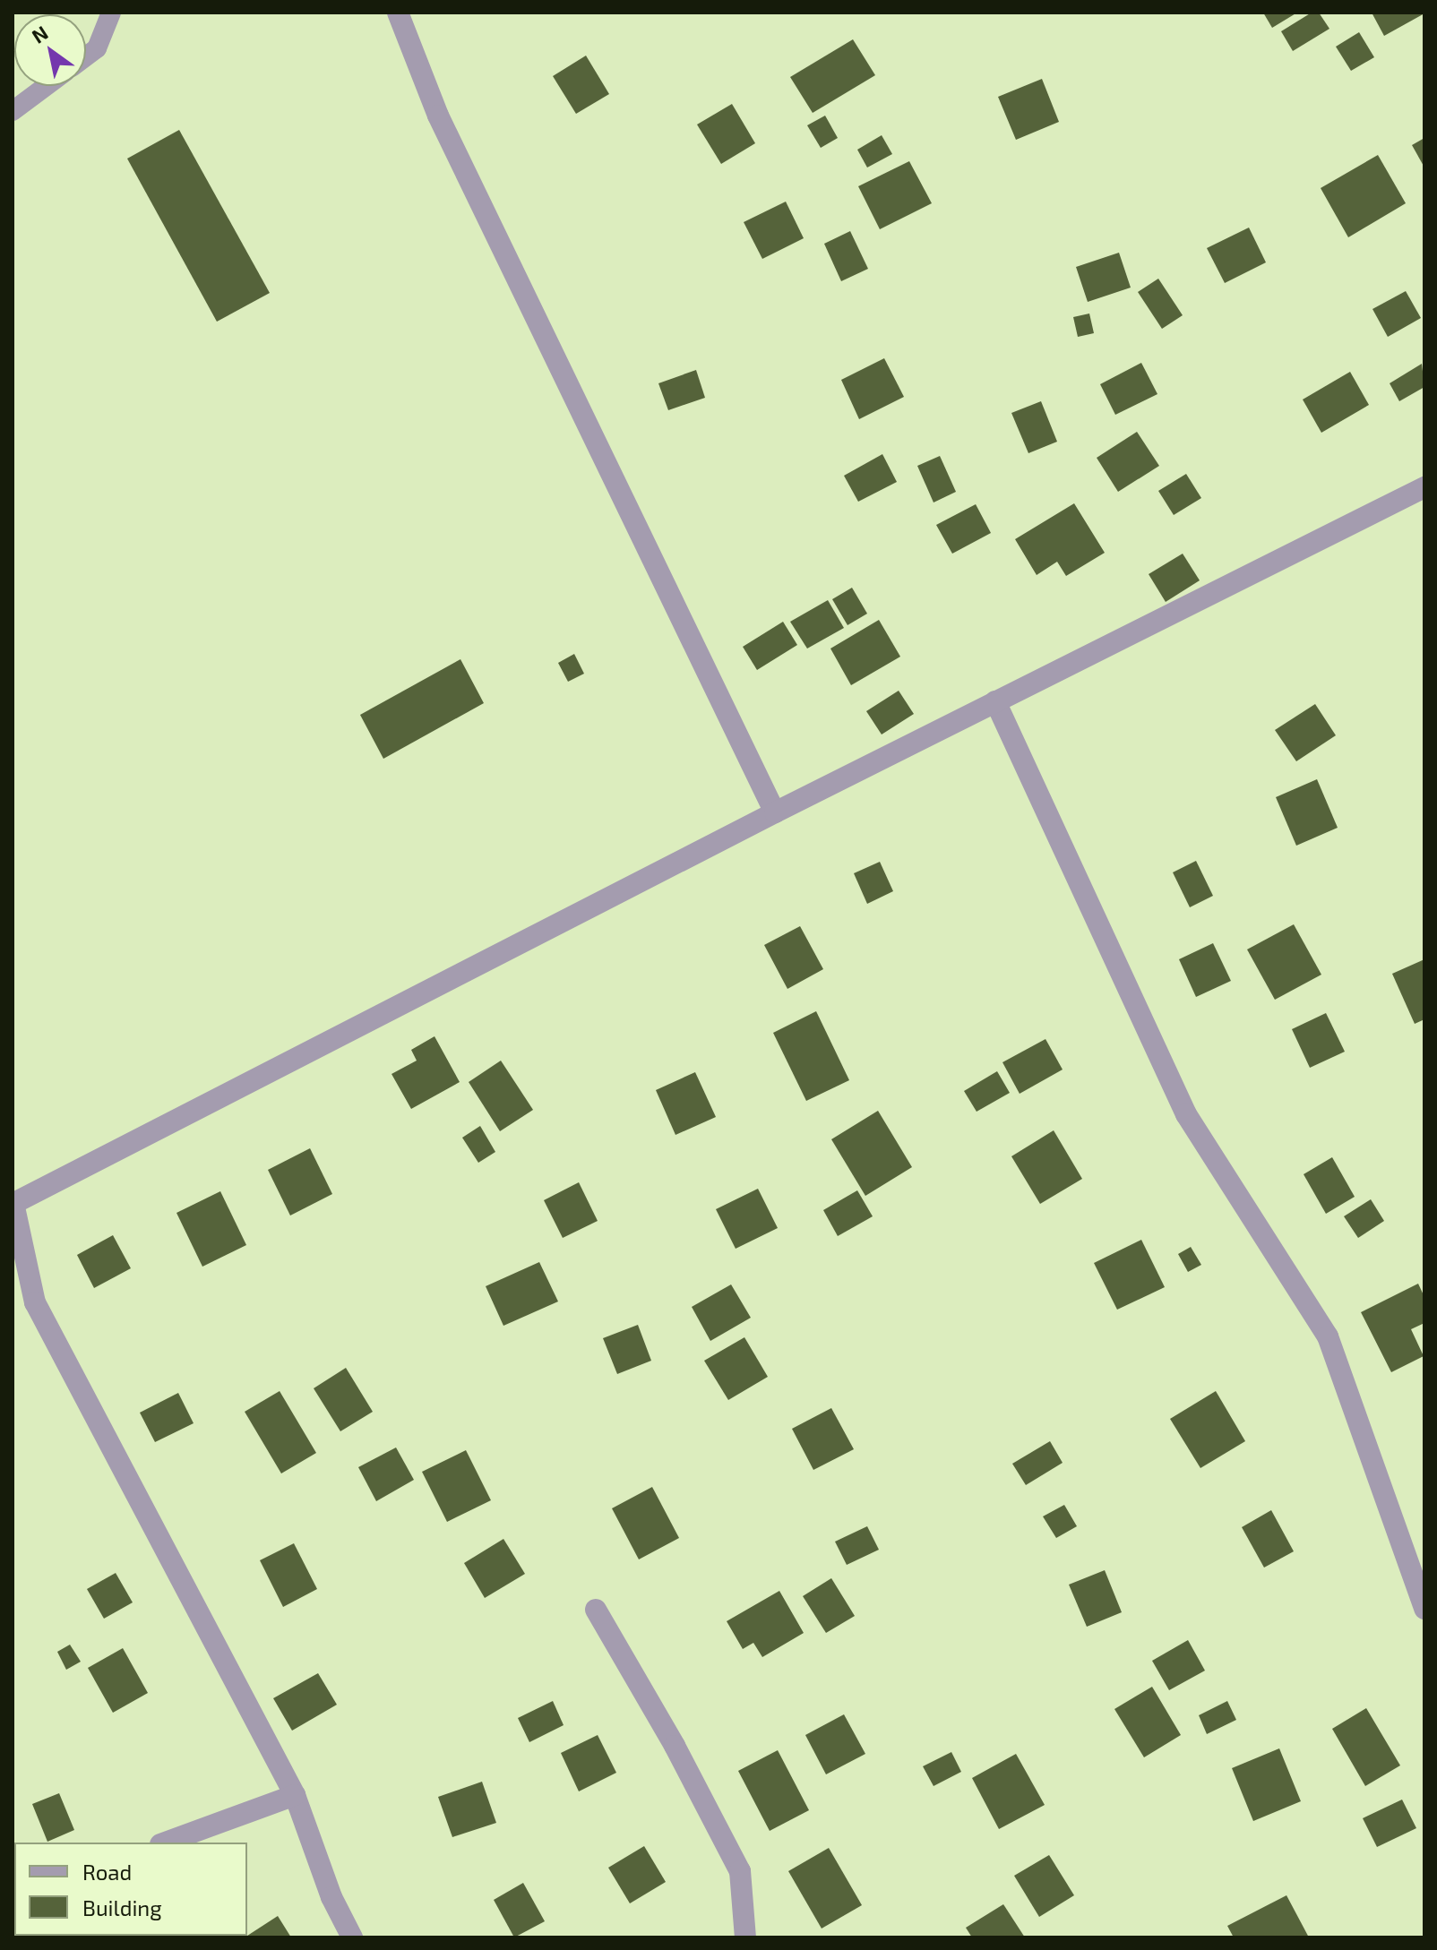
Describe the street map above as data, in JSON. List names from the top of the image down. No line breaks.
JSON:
{"legend":["Road","Building"],"north":"top left"}
